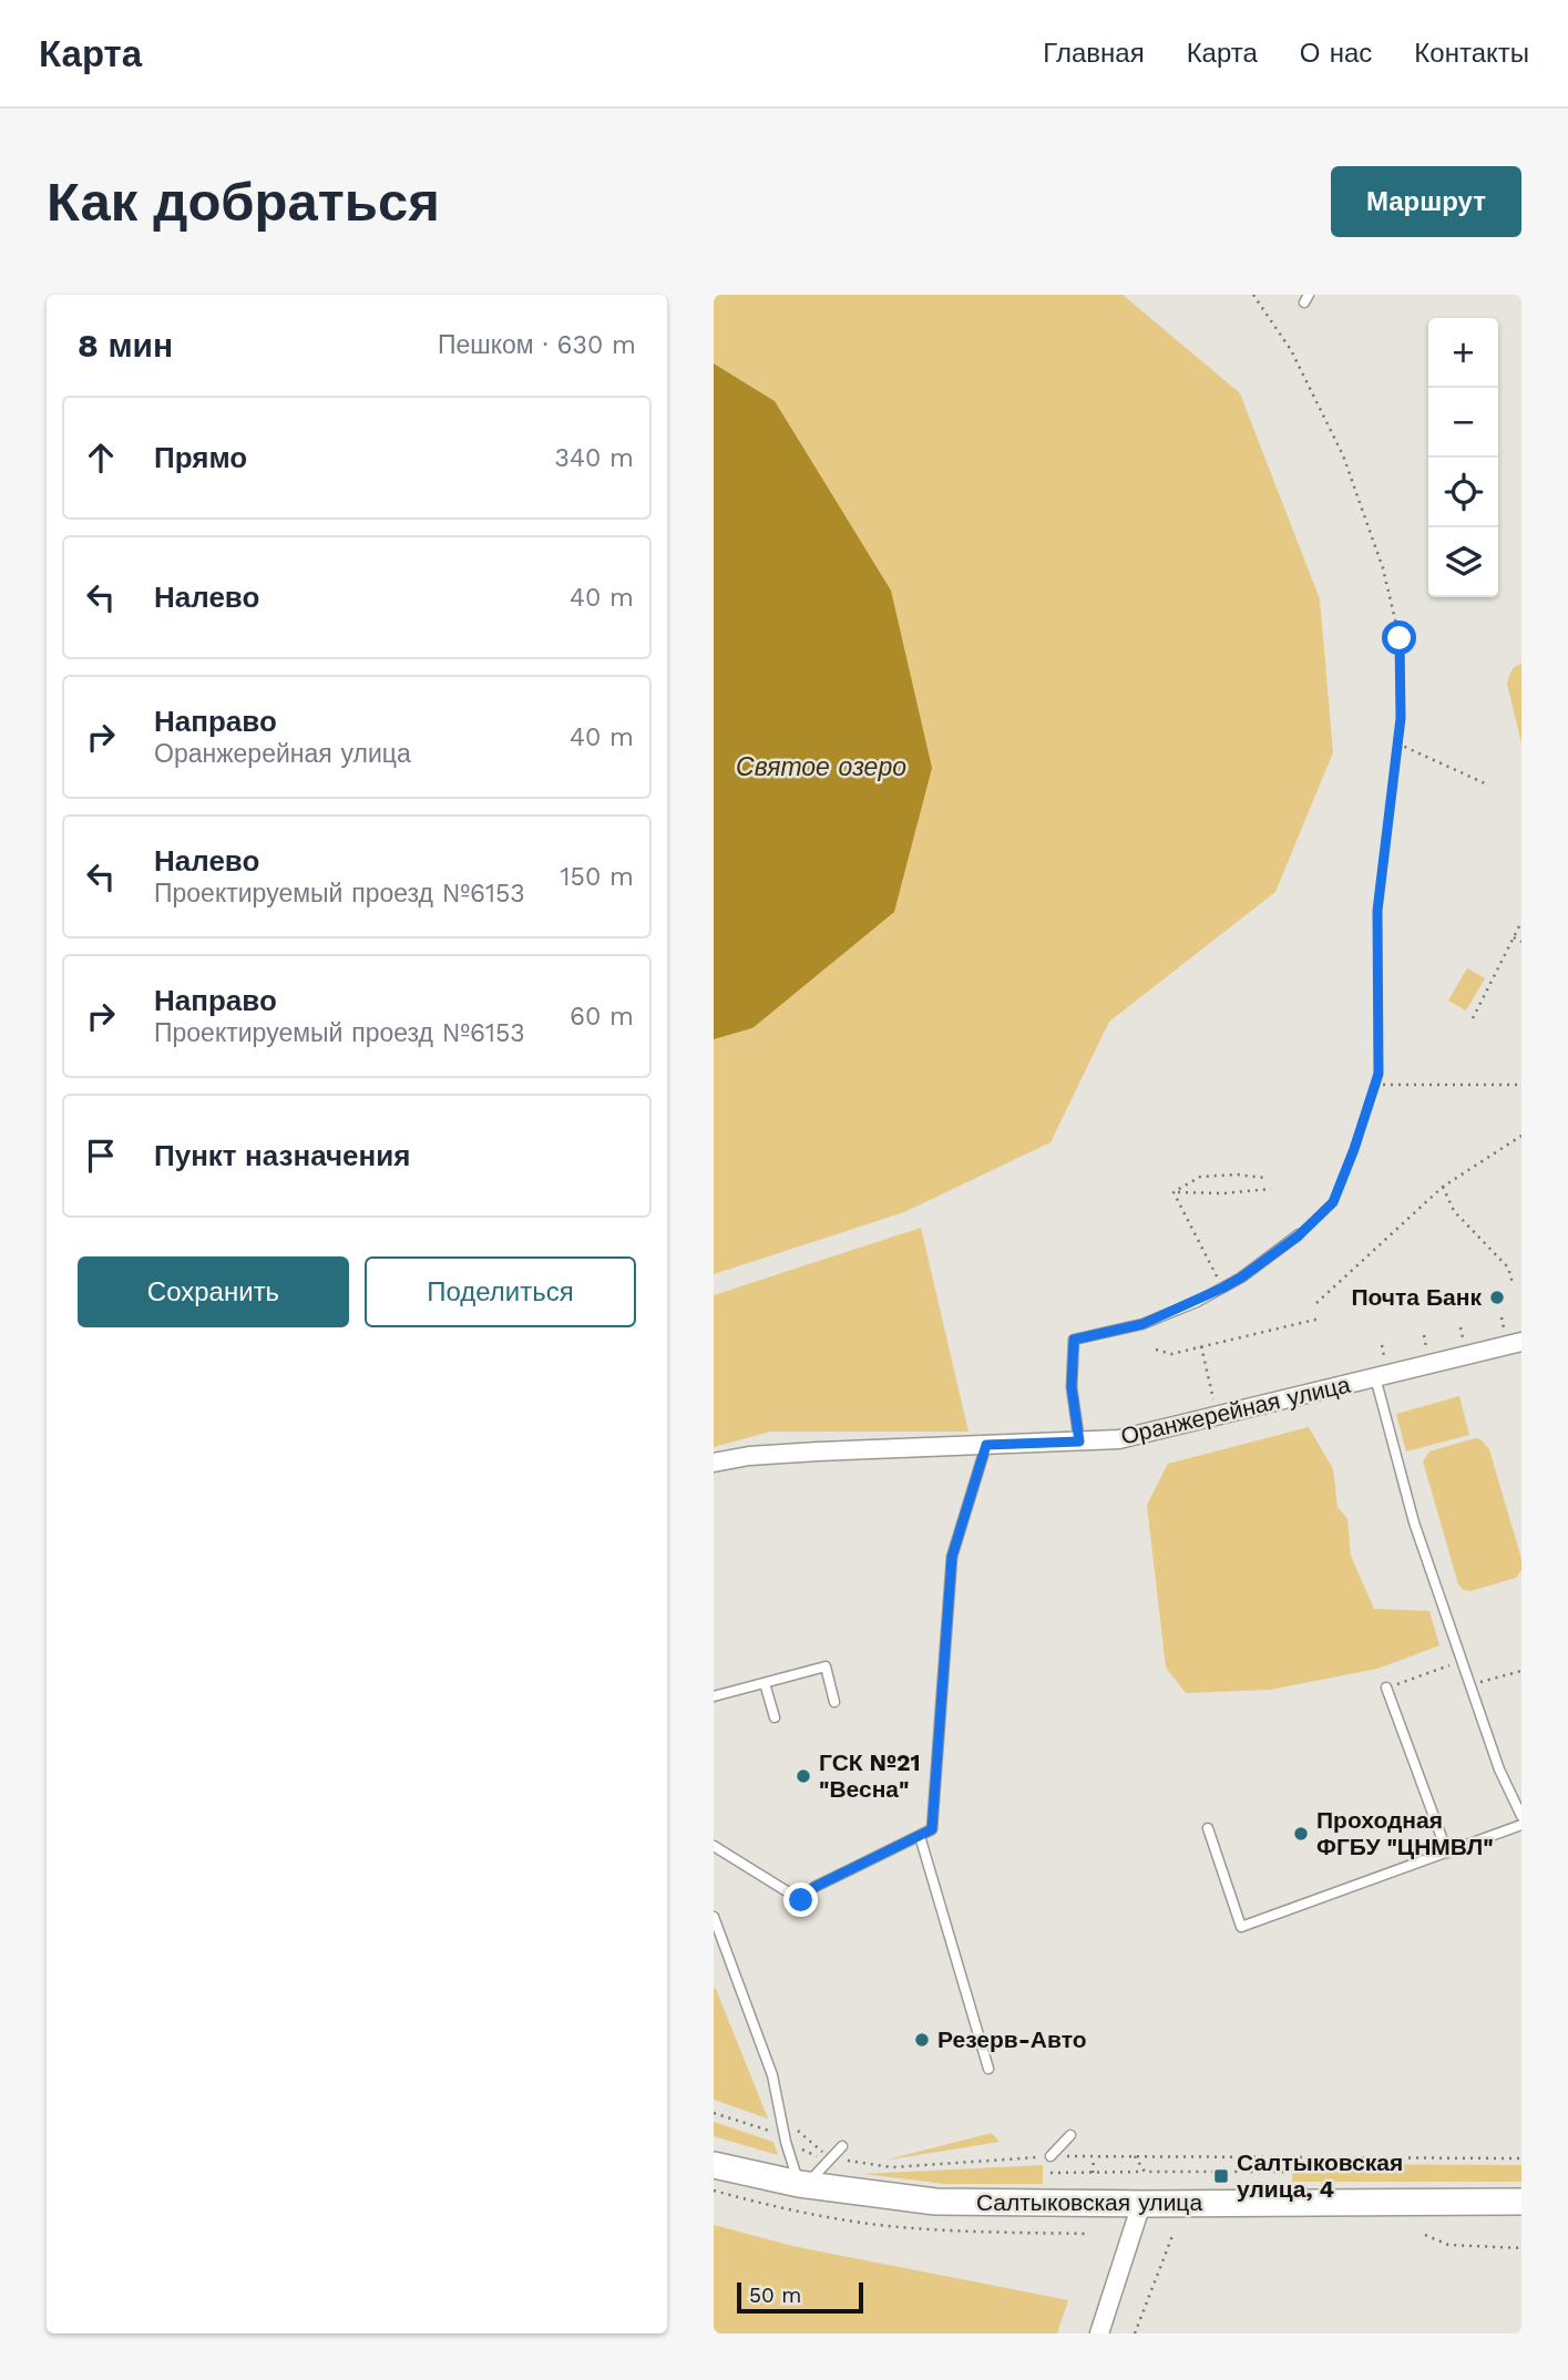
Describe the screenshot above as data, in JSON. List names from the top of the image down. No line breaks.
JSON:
{"streets":{"main road":["Салтыковская улица"],"street":["Оранжерейная улица"]},"water":["Святое озеро"],"places":{"other":["Почта Банк","ГСК №21 \"Весна\"","Проходная ФГБУ \"ЦНМВЛ\"","Резерв-Авто"],"transit":["Салтыковская улица, 4"]},"scale_bar":"50 m","page":{"header":"Карта","nav":["Главная","Карта","О нас","Контакты"],"buttons":["Маршрут",["Сохранить","Поделиться"]],"title":"Как добраться","heading":["8 мин","Пешком · 630 m"],"map_buttons":["+","−"],"list":[["Прямо","340 m"],["Налево","40 m"],["Направо","Оранжерейная улица","40 m"],["Налево","Проектируемый проезд №6153","150 m"],["Направо","Проектируемый проезд №6153","60 m"],"Пункт назначения"],"scale":"50 m"}}
